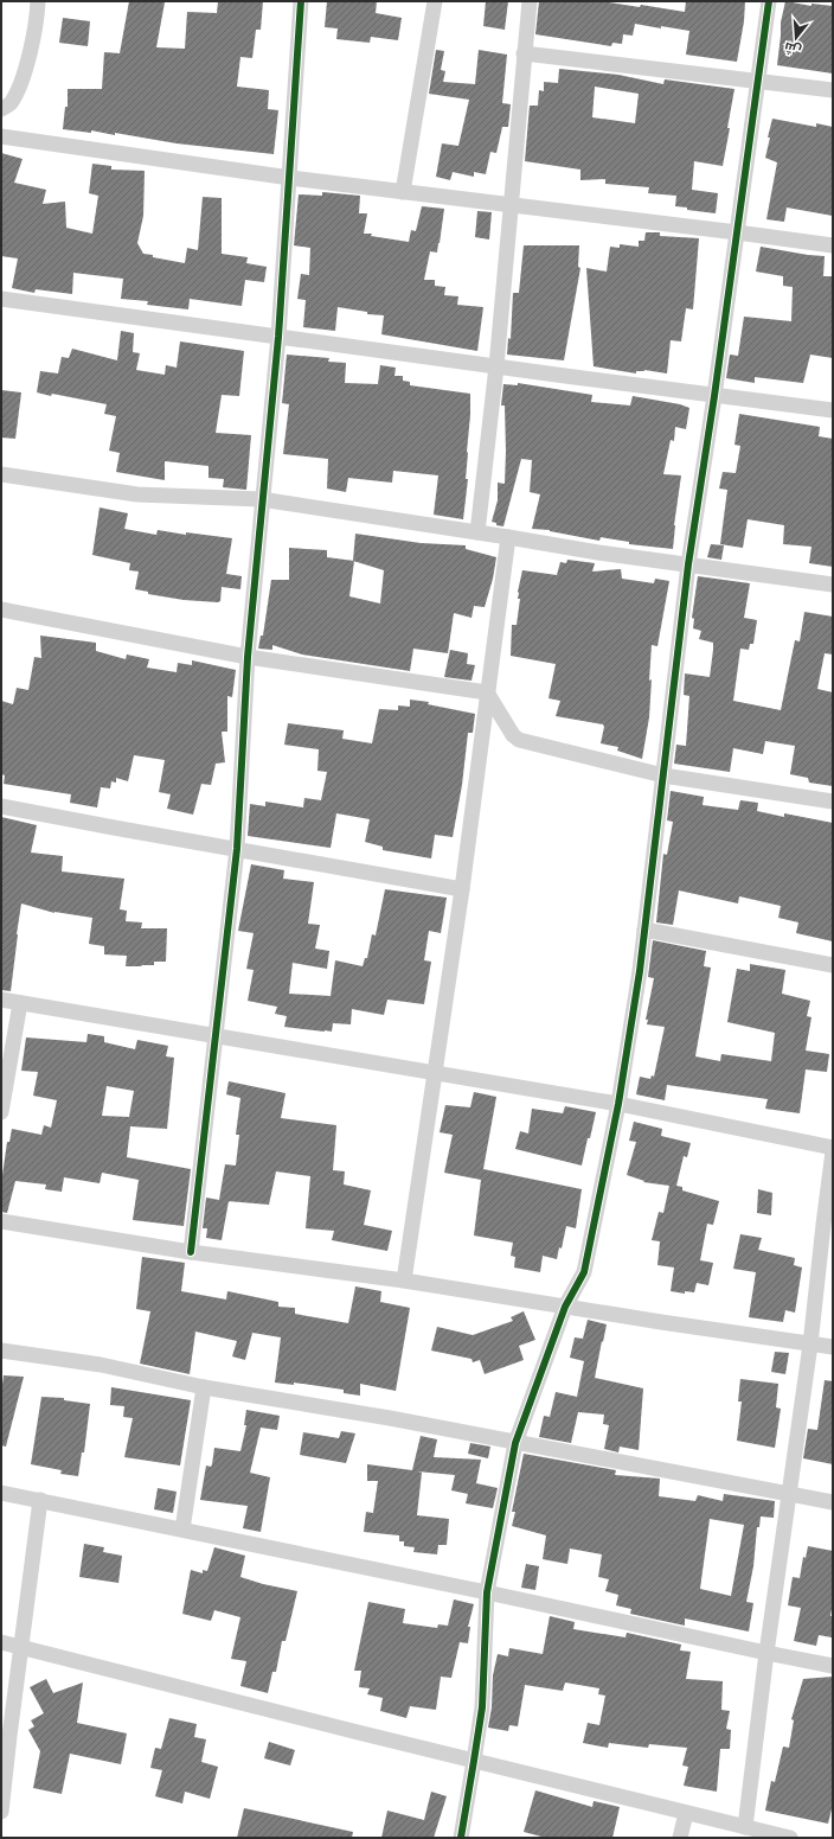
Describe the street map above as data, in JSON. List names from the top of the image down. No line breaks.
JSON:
{"north":"bottom"}
